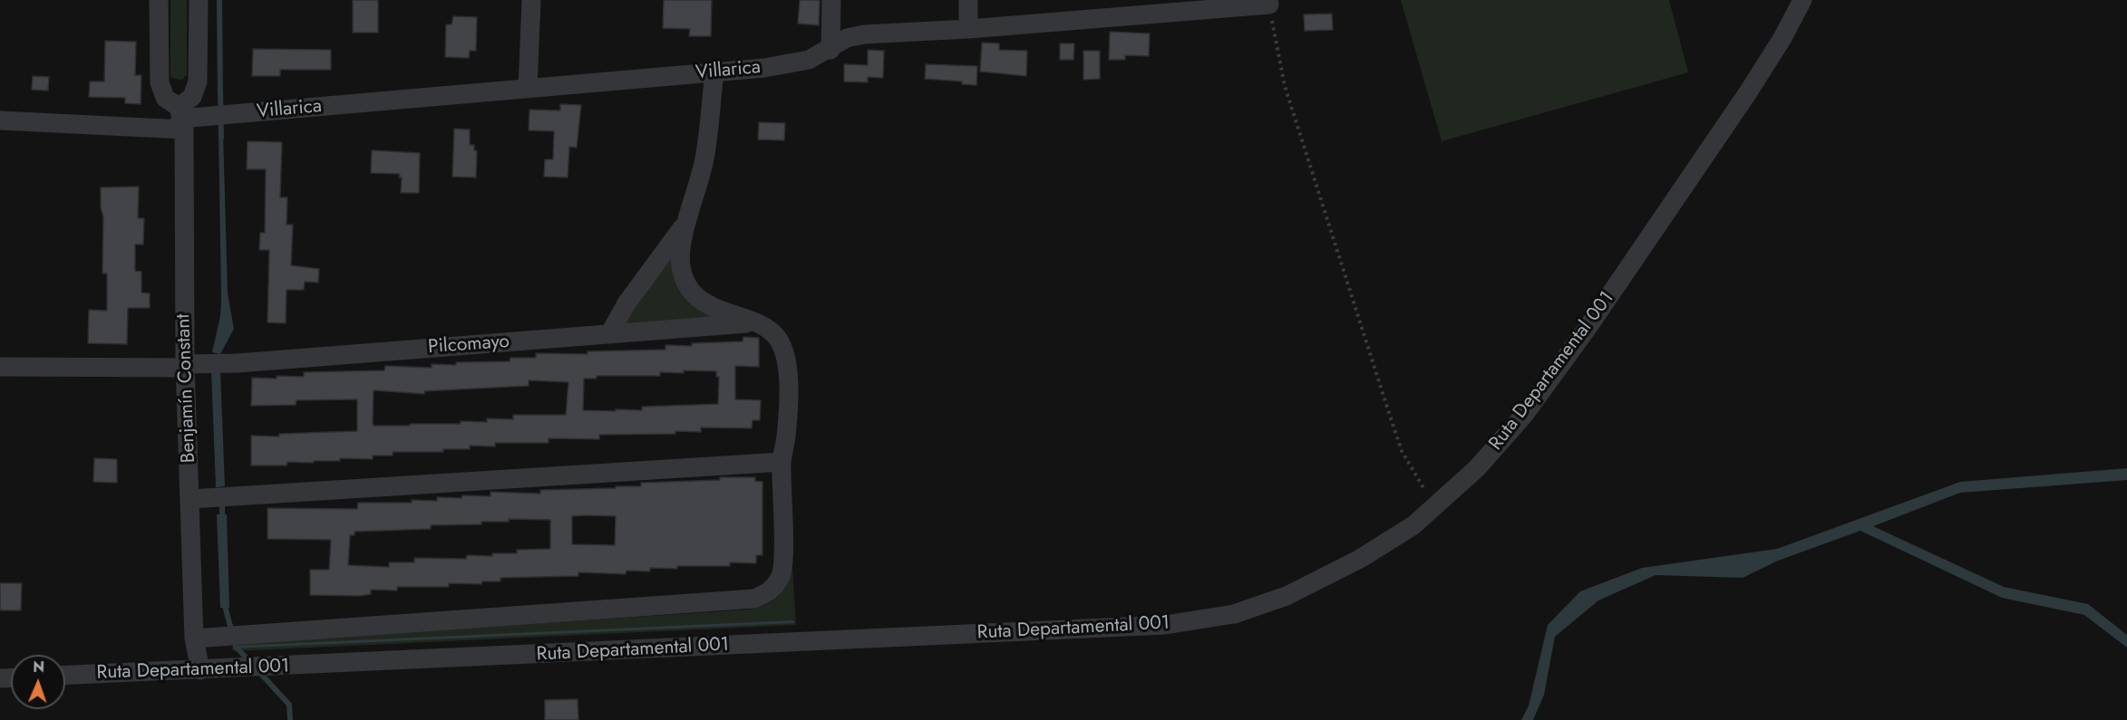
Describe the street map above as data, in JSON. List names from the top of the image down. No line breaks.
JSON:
{"streets":{"street":["Villarica","Pilcomayo","Ruta Departamental 001","Benjamín Constant"]},"crossings":[["Villarica","Benjamín Constant"],["Pilcomayo","Benjamín Constant"],["Ruta Departamental 001","Benjamín Constant"]],"north":"top"}
